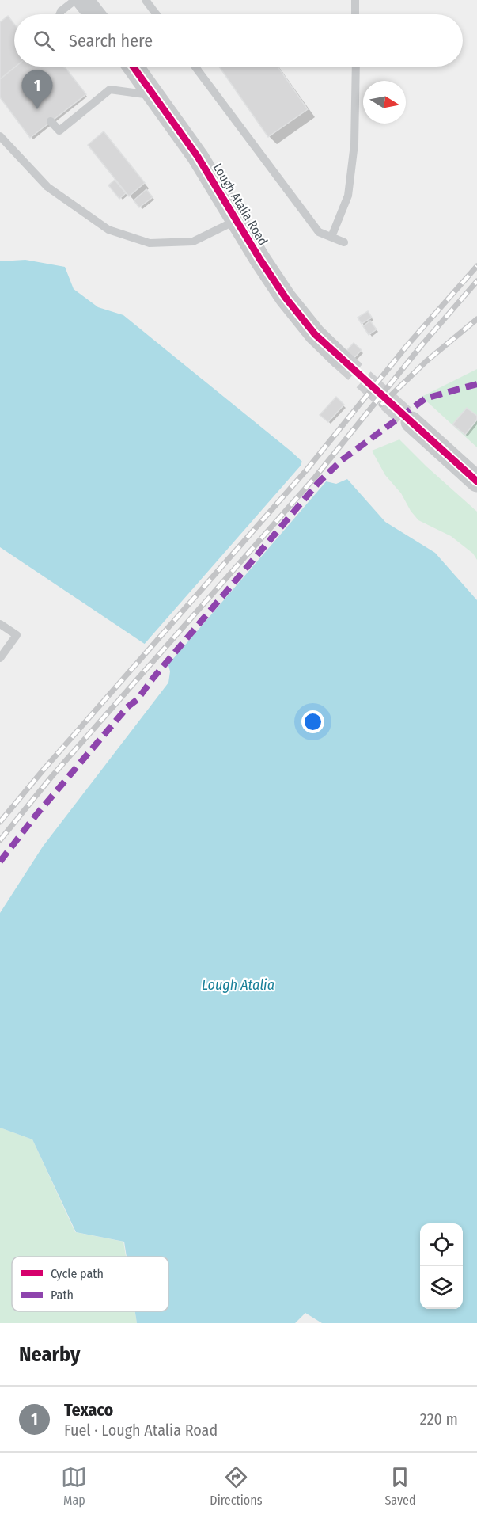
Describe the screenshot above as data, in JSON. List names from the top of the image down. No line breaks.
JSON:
{"streets":{"street":["Lough Atalia Road"]},"water":["Lough Atalia"],"legend":["Cycle path","Path"],"north":"right","page":{"search":"Search here","pins":"1","heading":"Nearby","list":[{"mark":"1","name":"Texaco","note":"Fuel · Lough Atalia Road","value":"220 m"}],"nav":["Map","Directions","Saved"]}}
